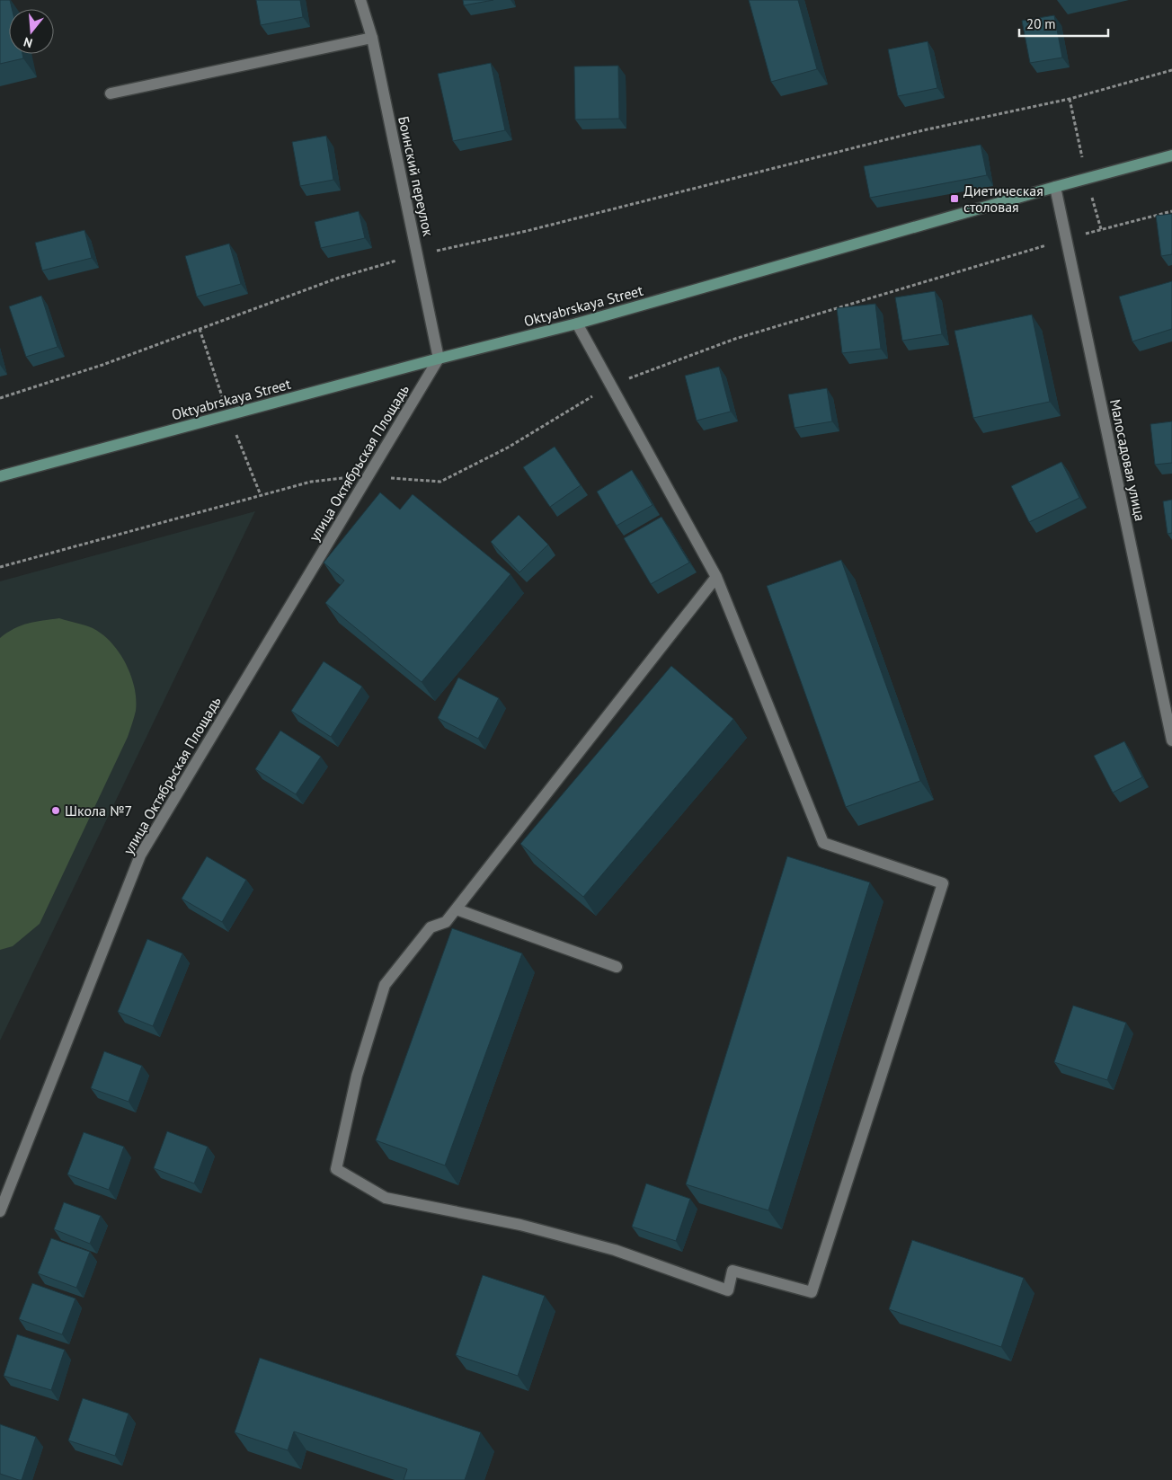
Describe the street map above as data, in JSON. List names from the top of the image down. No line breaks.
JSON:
{"streets":{"main road":["Oktyabrskaya Street"],"street":["Боинский переулок","Малосадовая улица","улица Октябрьская Площадь"]},"crossings":[["Боинский переулок","Oktyabrskaya Street"],["Боинский переулок","улица Октябрьская Площадь"],["Oktyabrskaya Street","Малосадовая улица"],["Oktyabrskaya Street","улица Октябрьская Площадь"]],"places":{"transit":["Диетическая столовая"],"other":["Школа №7"]},"scale_bar":"20 m","north":"bottom"}
